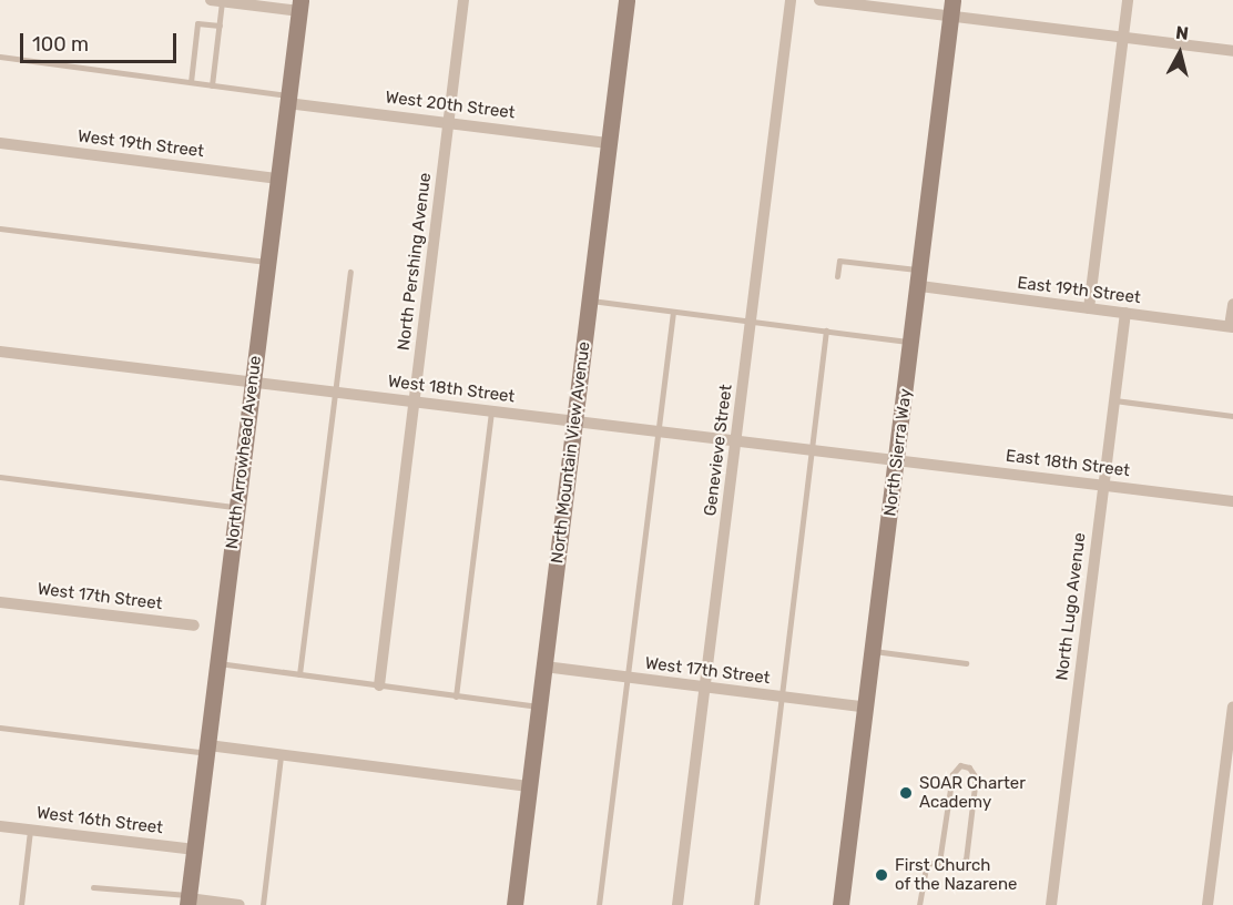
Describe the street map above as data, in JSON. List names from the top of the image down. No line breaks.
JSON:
{"streets":{"street":["West 20th Street","West 19th Street","North Pershing Avenue","East 19th Street","West 18th Street","Genevieve Street","North Arrowhead Avenue","North Mountain View Avenue","North Sierra Way","East 18th Street","West 17th Street","North Lugo Avenue","West 16th Street"]},"crossings":[["West 20th Street","North Pershing Avenue"],["West 20th Street","North Arrowhead Avenue"],["West 20th Street","North Mountain View Avenue"],["West 19th Street","North Arrowhead Avenue"],["North Pershing Avenue","West 18th Street"],["East 19th Street","North Sierra Way"],["East 19th Street","North Lugo Avenue"],["West 18th Street","Genevieve Street"],["West 18th Street","North Arrowhead Avenue"],["West 18th Street","North Mountain View Avenue"],["West 18th Street","North Sierra Way"],["West 18th Street","East 18th Street"],["Genevieve Street","West 17th Street"],["North Arrowhead Avenue","West 16th Street"],["North Mountain View Avenue","West 17th Street"],["North Sierra Way","East 18th Street"],["North Sierra Way","West 17th Street"],["East 18th Street","North Lugo Avenue"]],"places":["SOAR Charter Academy","First Church of the Nazarene"],"scale_bar":"100 m","north":"top"}
